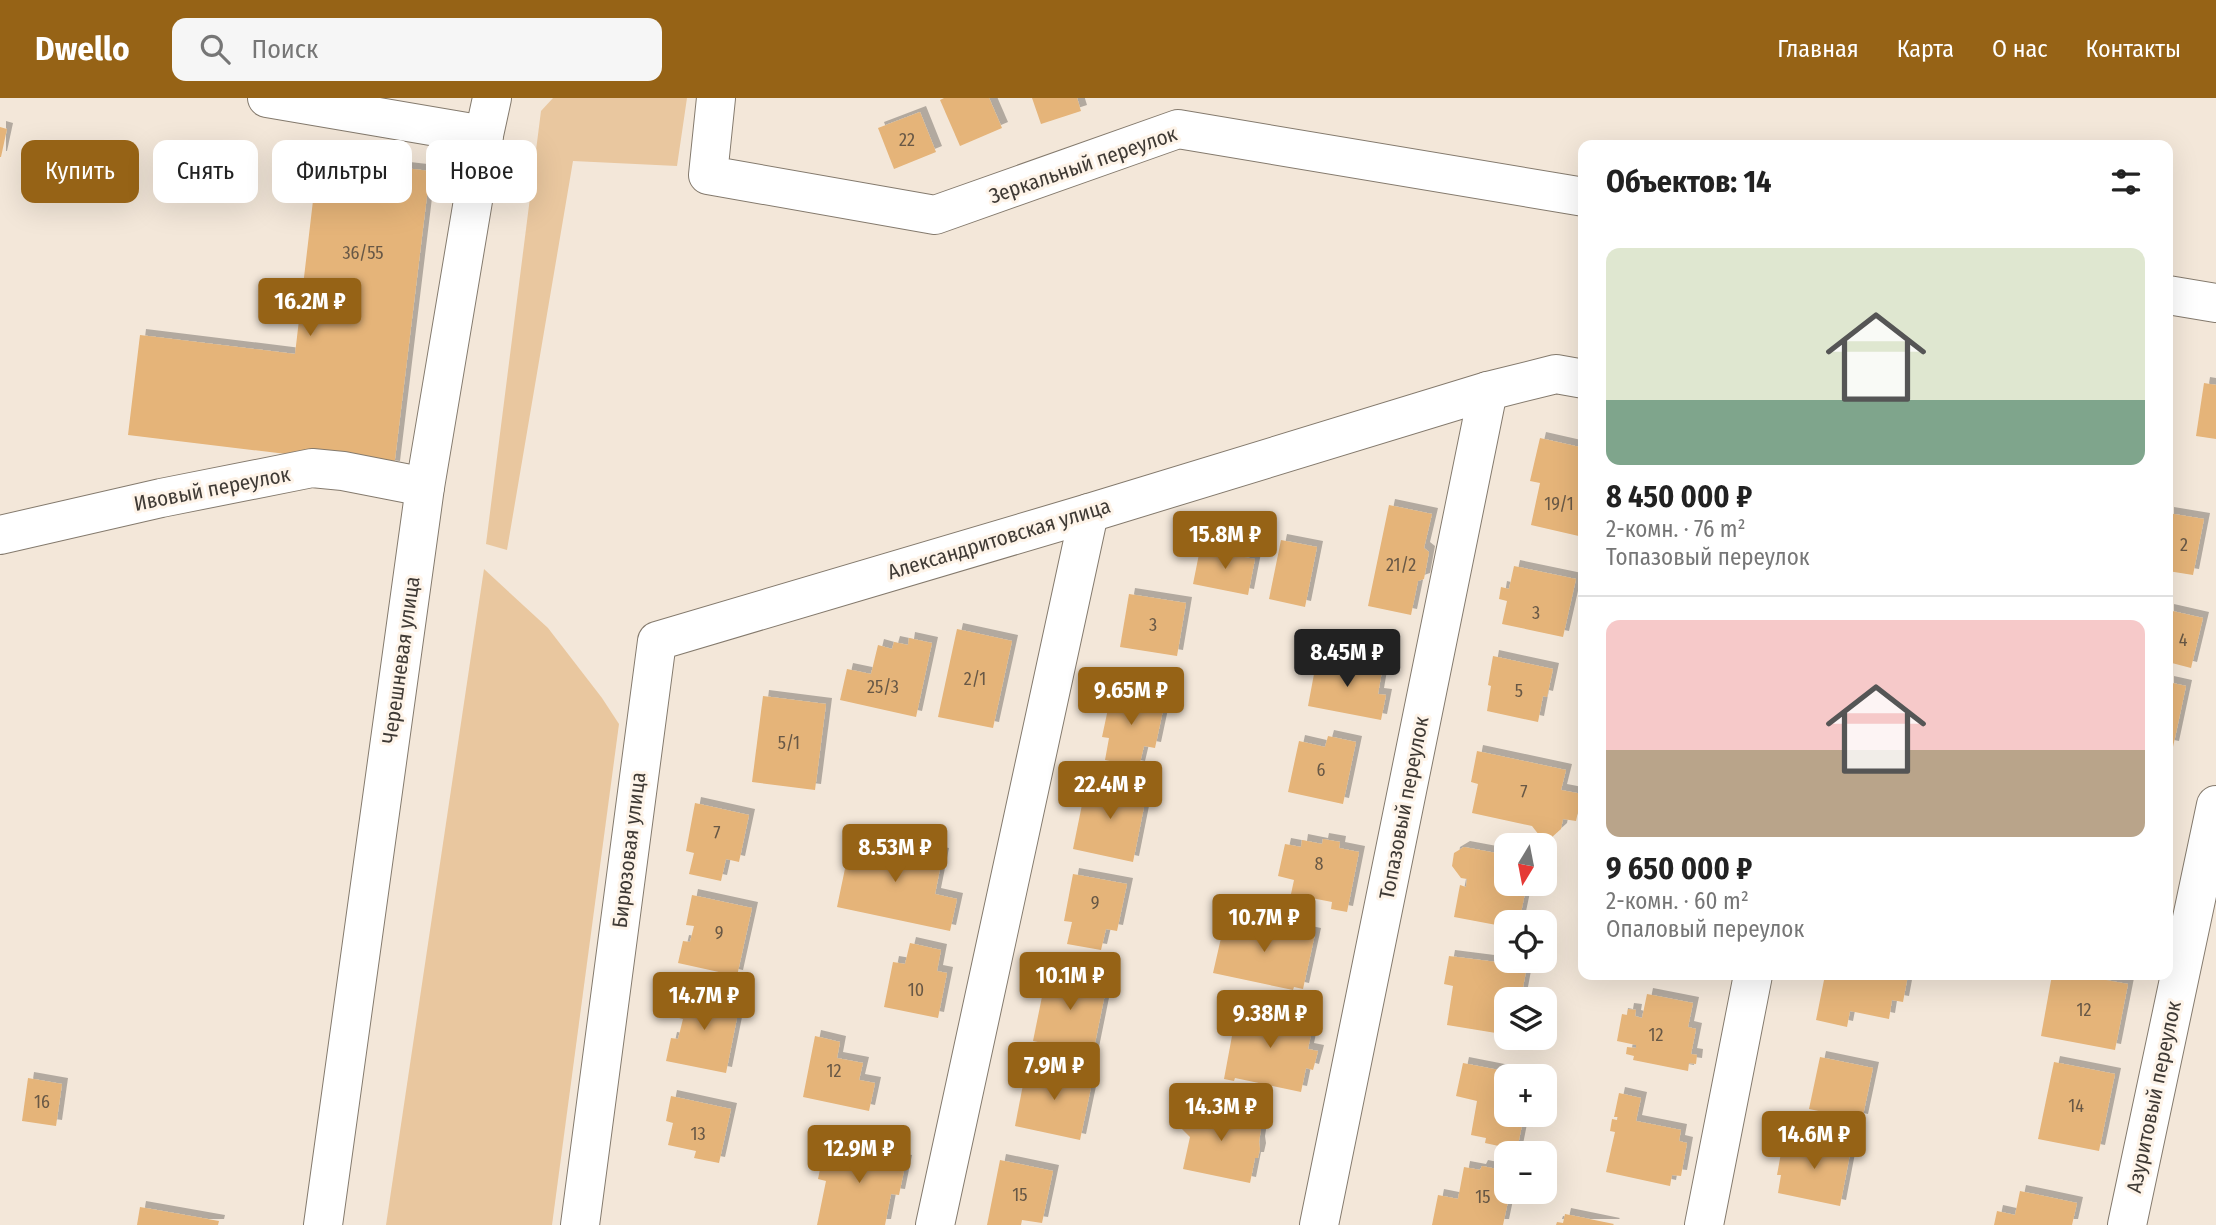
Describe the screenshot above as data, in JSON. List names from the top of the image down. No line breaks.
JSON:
{"streets":{"street":["Зеркальный переулок","Ивовый переулок","Александритовская улица","Черешневая улица","Топазовый переулок","Бирюзовая улица","Азуритовый переулок"]},"crossings":[["Ивовый переулок","Черешневая улица"],["Александритовская улица","Топазовый переулок"],["Александритовская улица","Бирюзовая улица"]],"house_numbers":["22","36/55","19/1","2","21/2","3","3","4","2/1","25/3","5","5/1","6","7","7","8","9","9","10","12","12","12","16","14","13","15","15"],"north":"bottom","page":{"header":"Dwello","search":"Поиск","nav":["Главная","Карта","О нас","Контакты"],"chip":["Купить","Снять","Фильтры","Новое"],"heading":"Объектов: 14","list":[{"name":"8 450 000 ₽","note":"2-комн. · 76 m² · Топазовый переулок"},{"name":"9 650 000 ₽","note":"2-комн. · 60 m² · Опаловый переулок"}],"price":["16.2M ₽","15.8M ₽","8.45M ₽","9.65M ₽","22.4M ₽","8.53M ₽","10.7M ₽","10.1M ₽","14.7M ₽","9.38M ₽","7.9M ₽","14.3M ₽","14.6M ₽","12.9M ₽"],"map_buttons":["+","−"]}}
